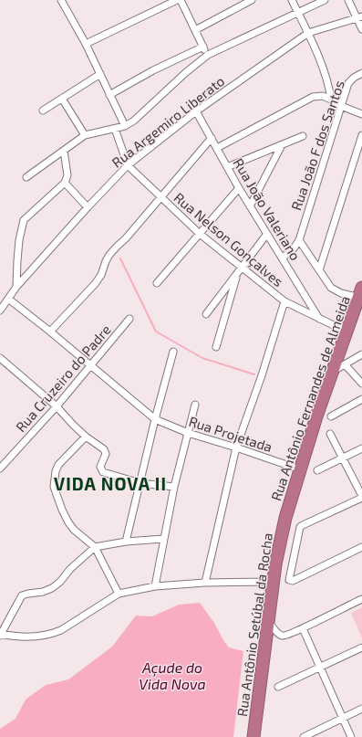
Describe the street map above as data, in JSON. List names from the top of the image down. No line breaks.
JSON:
{"streets":{"highway":["Rua Antônio Fernandes de Almeida","Rua Antônio Setúbal da Rocha"],"street":["Rua Argemiro Liberato","Rua João F dos Santos","Rua João Valeriano","Rua Nelson Gonçalves","Rua Cruzeiro do Padre","Rua Projetada"]},"crossings":[["Rua Argemiro Liberato","Rua João Valeriano"],["Rua Argemiro Liberato","Rua Nelson Gonçalves"],["Rua Argemiro Liberato","Rua Projetada"],["Rua João F dos Santos","Rua João Valeriano"],["Rua João Valeriano","Rua Nelson Gonçalves"],["Rua João Valeriano","Rua Antônio Fernandes de Almeida"],["Rua Nelson Gonçalves","Rua Antônio Fernandes de Almeida"],["Rua Cruzeiro do Padre","Rua Projetada"],["Rua Antônio Fernandes de Almeida","Rua Projetada"],["Rua Antônio Fernandes de Almeida","Rua Antônio Setúbal da Rocha"]],"districts":["VIDA NOVA II"],"water":["Açude do Vida Nova"]}
